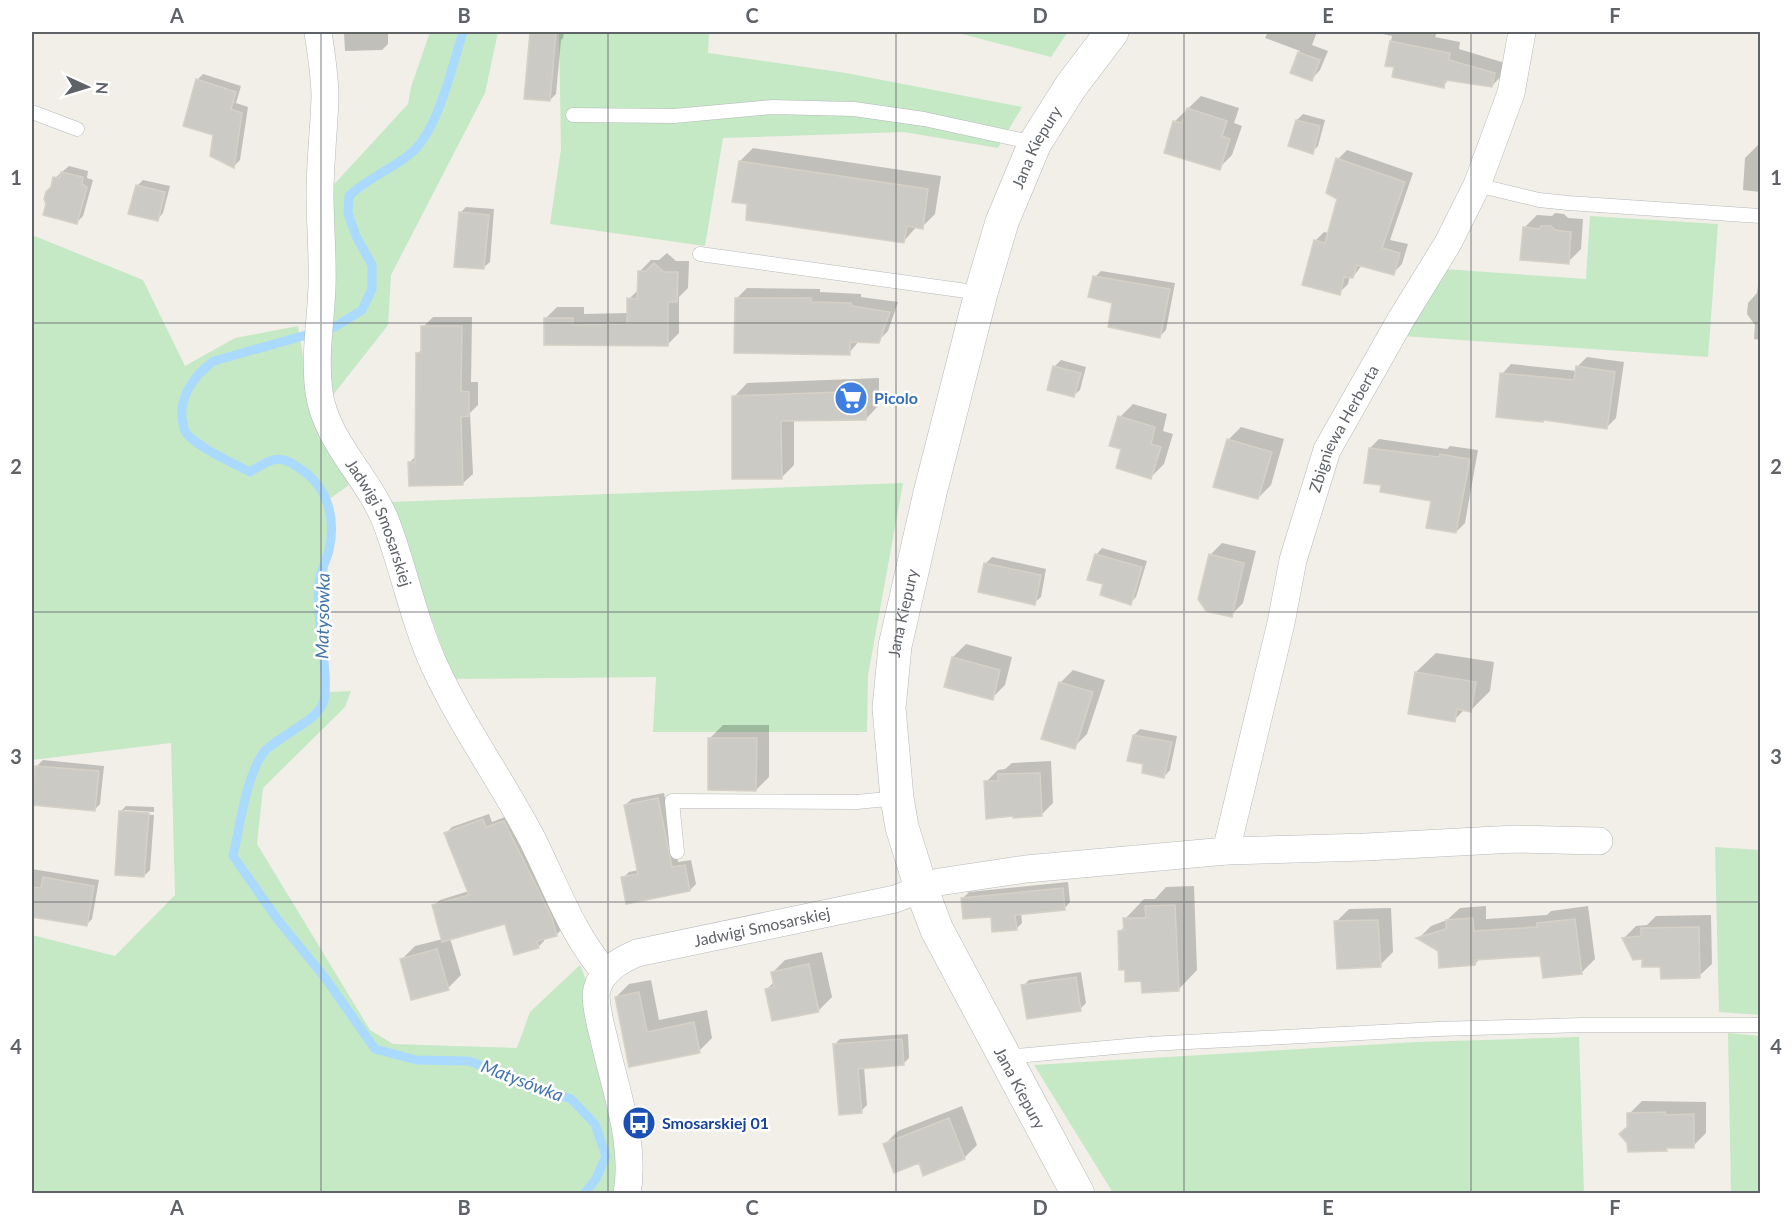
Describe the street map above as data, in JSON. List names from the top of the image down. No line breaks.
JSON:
{"streets":{"street":["Jana Kiepury","Zbigniewa Herberta","Jadwigi Smosarskiej"]},"crossings":[["Jana Kiepury","Jadwigi Smosarskiej"],["Zbigniewa Herberta","Jadwigi Smosarskiej"]],"water":["Matysówka"],"places":{"supermarket":["Picolo"],"bus stop":["Smosarskiej 01"]},"north":"right","grid":{"columns":["A","B","C","D","E","F"],"rows":["1","2","3","4"]}}
